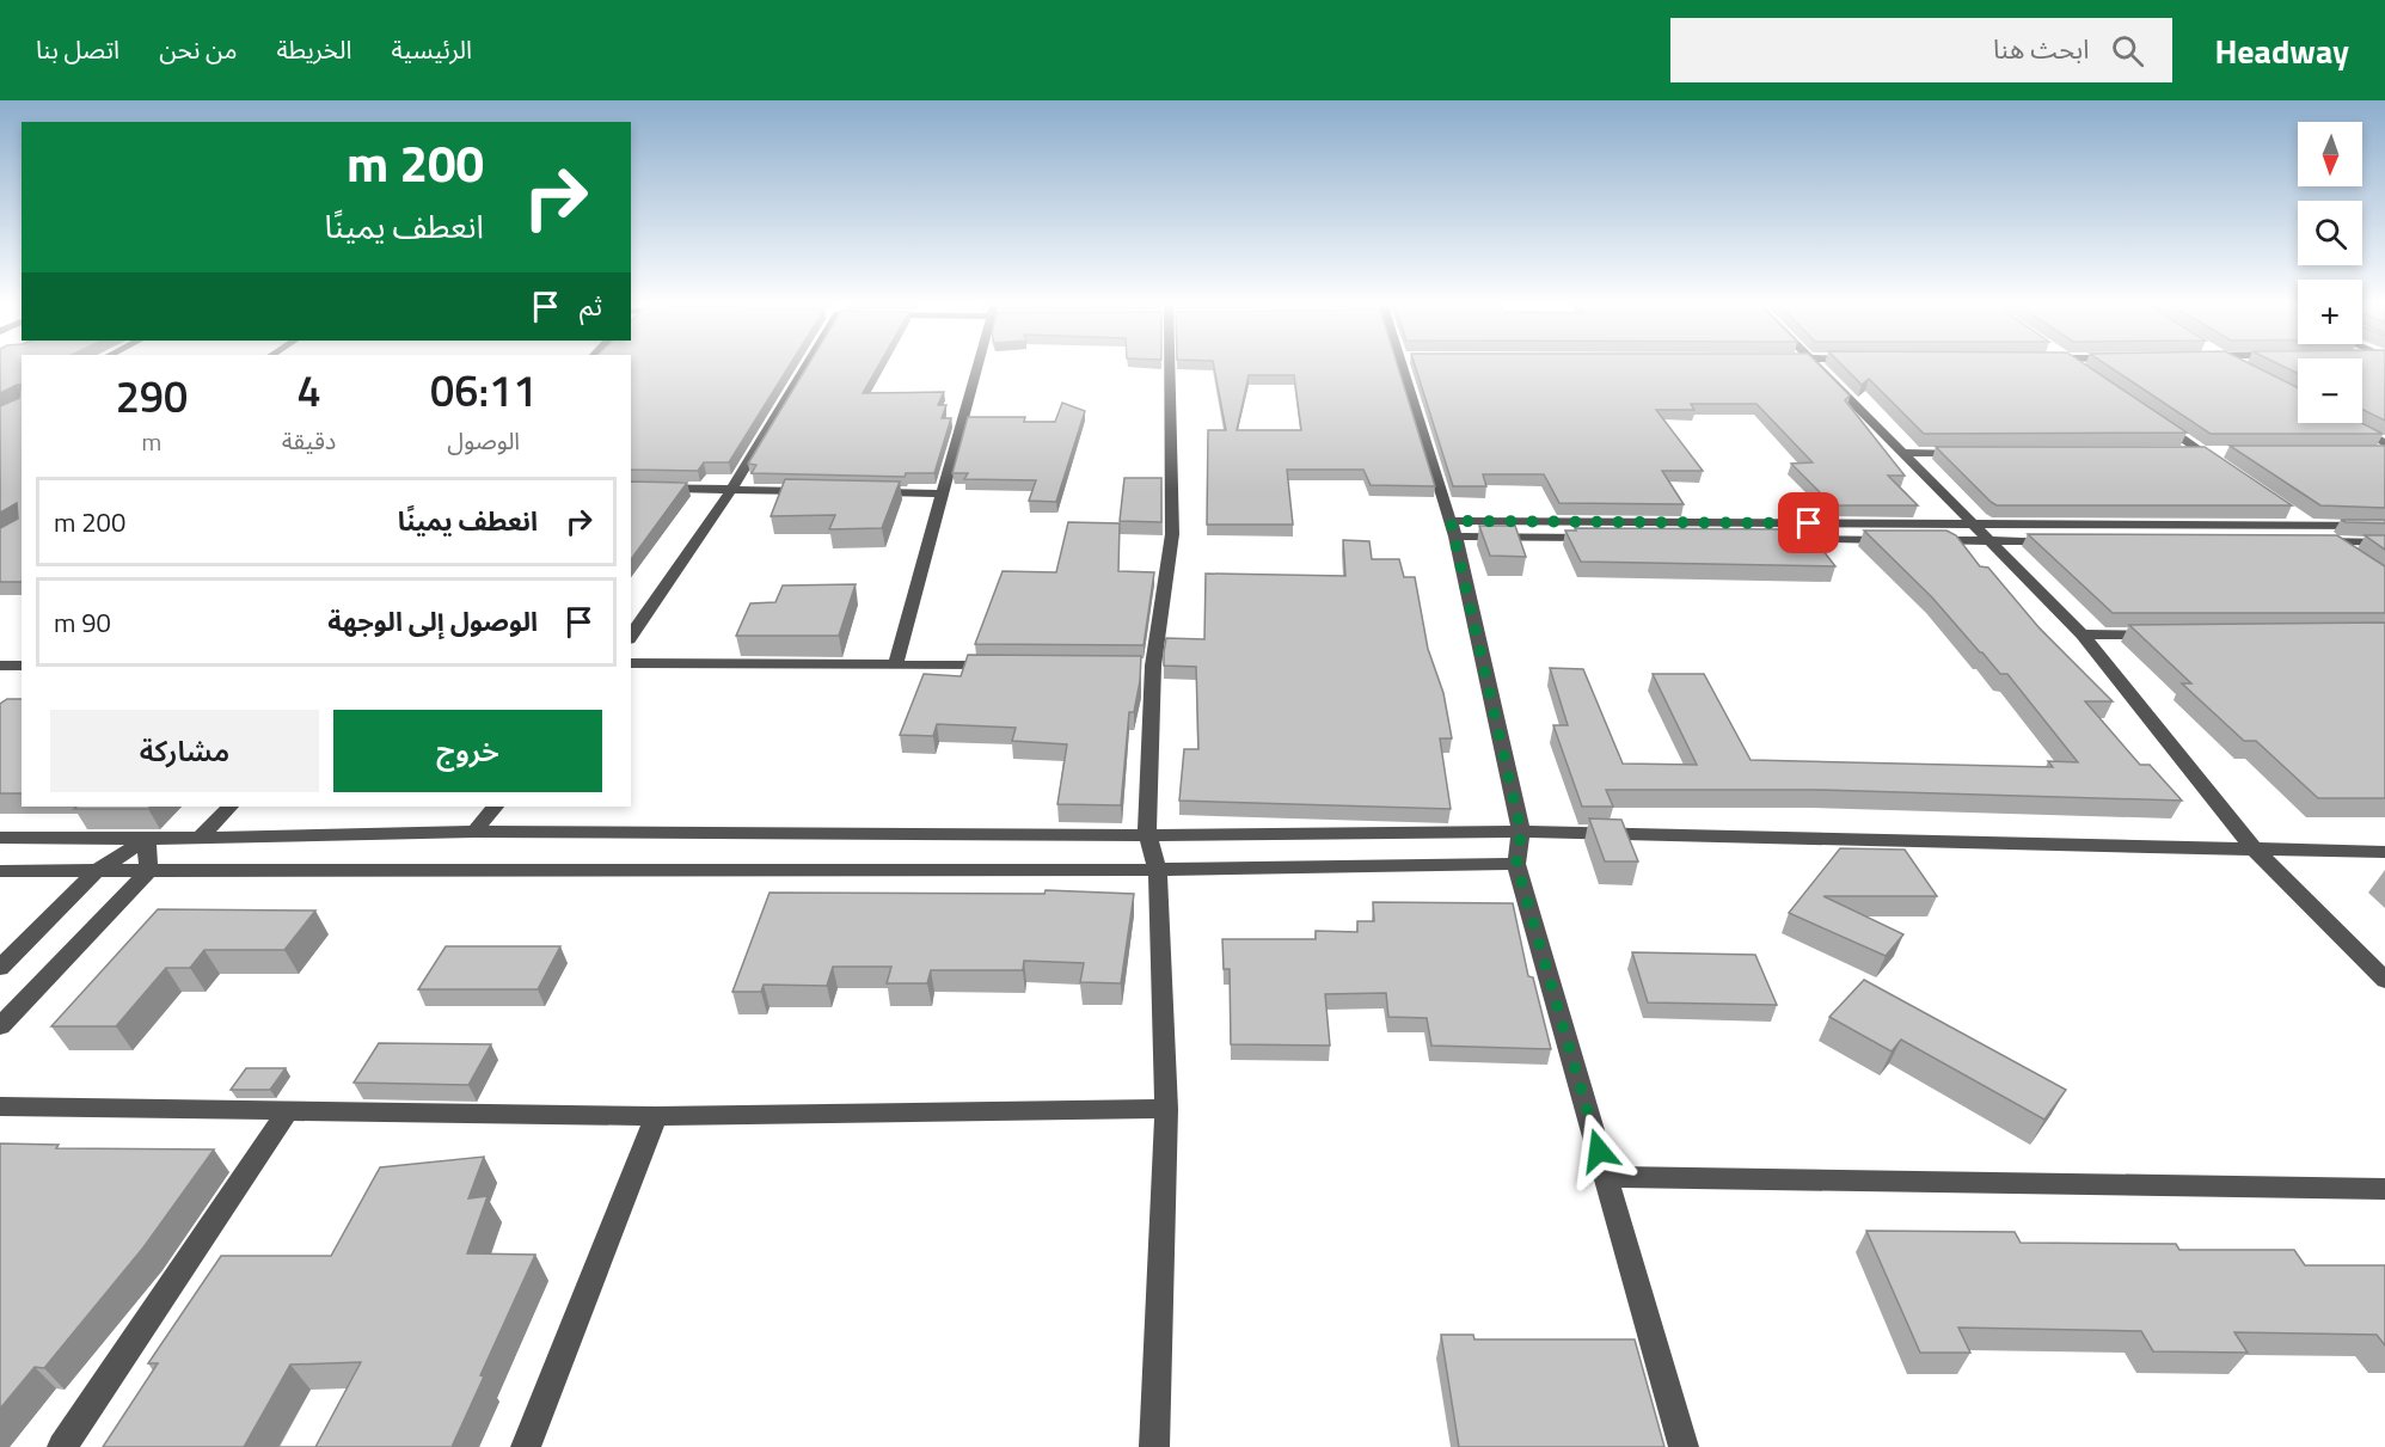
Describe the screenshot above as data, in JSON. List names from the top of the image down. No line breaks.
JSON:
{"north":"bottom","page":{"header":"Headway","search":"ابحث هنا","nav":["الرئيسية","الخريطة","من نحن","اتصل بنا"],"map_buttons":["+","−"],"turn":["200 m","انعطف يمينًا"],"then":"ثم","eta":["06:11","الوصول","4","دقيقة","290","m"],"list":[{"name":"انعطف يمينًا","value":"200 m"},{"name":"الوصول إلى الوجهة","value":"90 m"}],"buttons":["خروج","مشاركة"]}}
